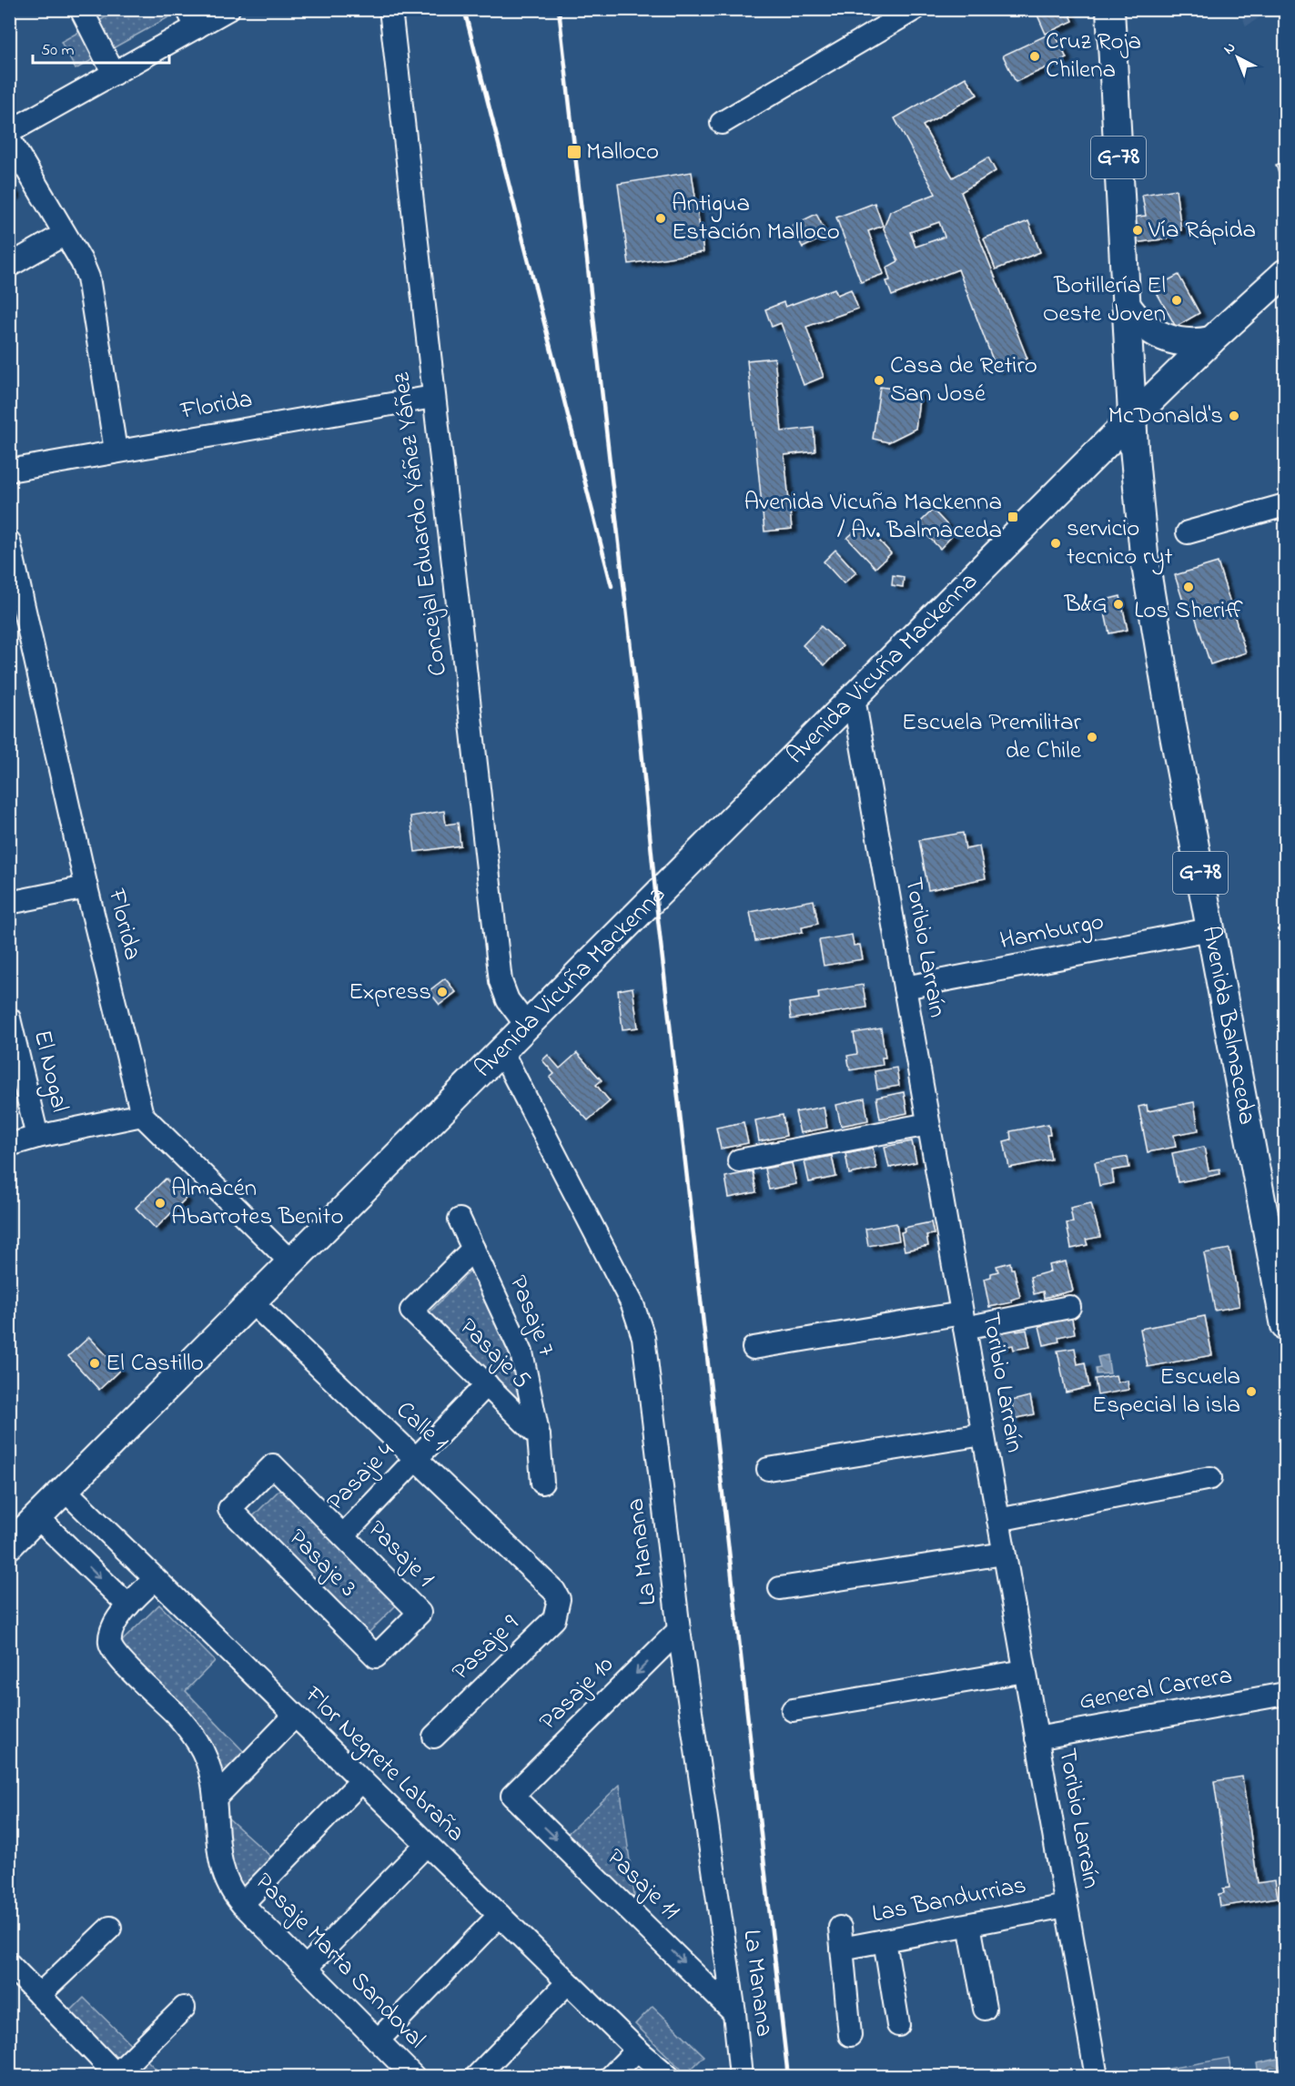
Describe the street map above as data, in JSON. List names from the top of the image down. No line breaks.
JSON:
{"streets":{"main road":["G-78","Avenida Vicuña Mackenna","Avenida Balmaceda"],"street":["Florida","Concejal Eduardo Yáñez Yáñez","Hamburgo","Toribio Larraín","El Nogal","Pasaje 7","Pasaje 5","Calle 1","Pasaje 4","La Manana","Pasaje 1","Pasaje 3","Pasaje 9","General Carrera","Pasaje 10","Flor Negrete Labraña","Pasaje 11","Las Bandurrias","Pasaje Marta Sandoval"]},"crossings":[["Florida","Concejal Eduardo Yáñez Yáñez"],["Concejal Eduardo Yáñez Yáñez","Avenida Vicuña Mackenna"],["Avenida Vicuña Mackenna","Toribio Larraín"],["Avenida Vicuña Mackenna","Avenida Balmaceda"],["Avenida Vicuña Mackenna","Calle 1"],["Avenida Vicuña Mackenna","La Manana"],["Avenida Vicuña Mackenna","Flor Negrete Labraña"],["Hamburgo","Toribio Larraín"],["Hamburgo","Avenida Balmaceda"],["Toribio Larraín","General Carrera"],["Toribio Larraín","Las Bandurrias"],["Pasaje 7","Pasaje 5"],["Pasaje 5","Pasaje 4"],["Calle 1","Pasaje 4"],["Calle 1","Pasaje 9"],["Pasaje 4","Pasaje 1"],["La Manana","Pasaje 10"],["La Manana","Pasaje 11"],["Pasaje 1","Pasaje 3"],["Pasaje 10","Pasaje 11"]],"one_way":["Pasaje 10","Pasaje 11"],"places":{"other":["Cruz Roja Chilena","Antigua Estación Malloco","Vía Rápida","Botillería El Oeste Joven","Casa de Retiro San José","McDonald's","servicio tecnico ryt","Los Sheriff","B&G","Escuela Premilitar de Chile","Express","Almacén Abarrotes Benito","El Castillo","Escuela Especial la isla"],"transit":["Malloco","Avenida Vicuña Mackenna / Av. Balmaceda"]},"scale_bar":"50 m","north":"top left"}
